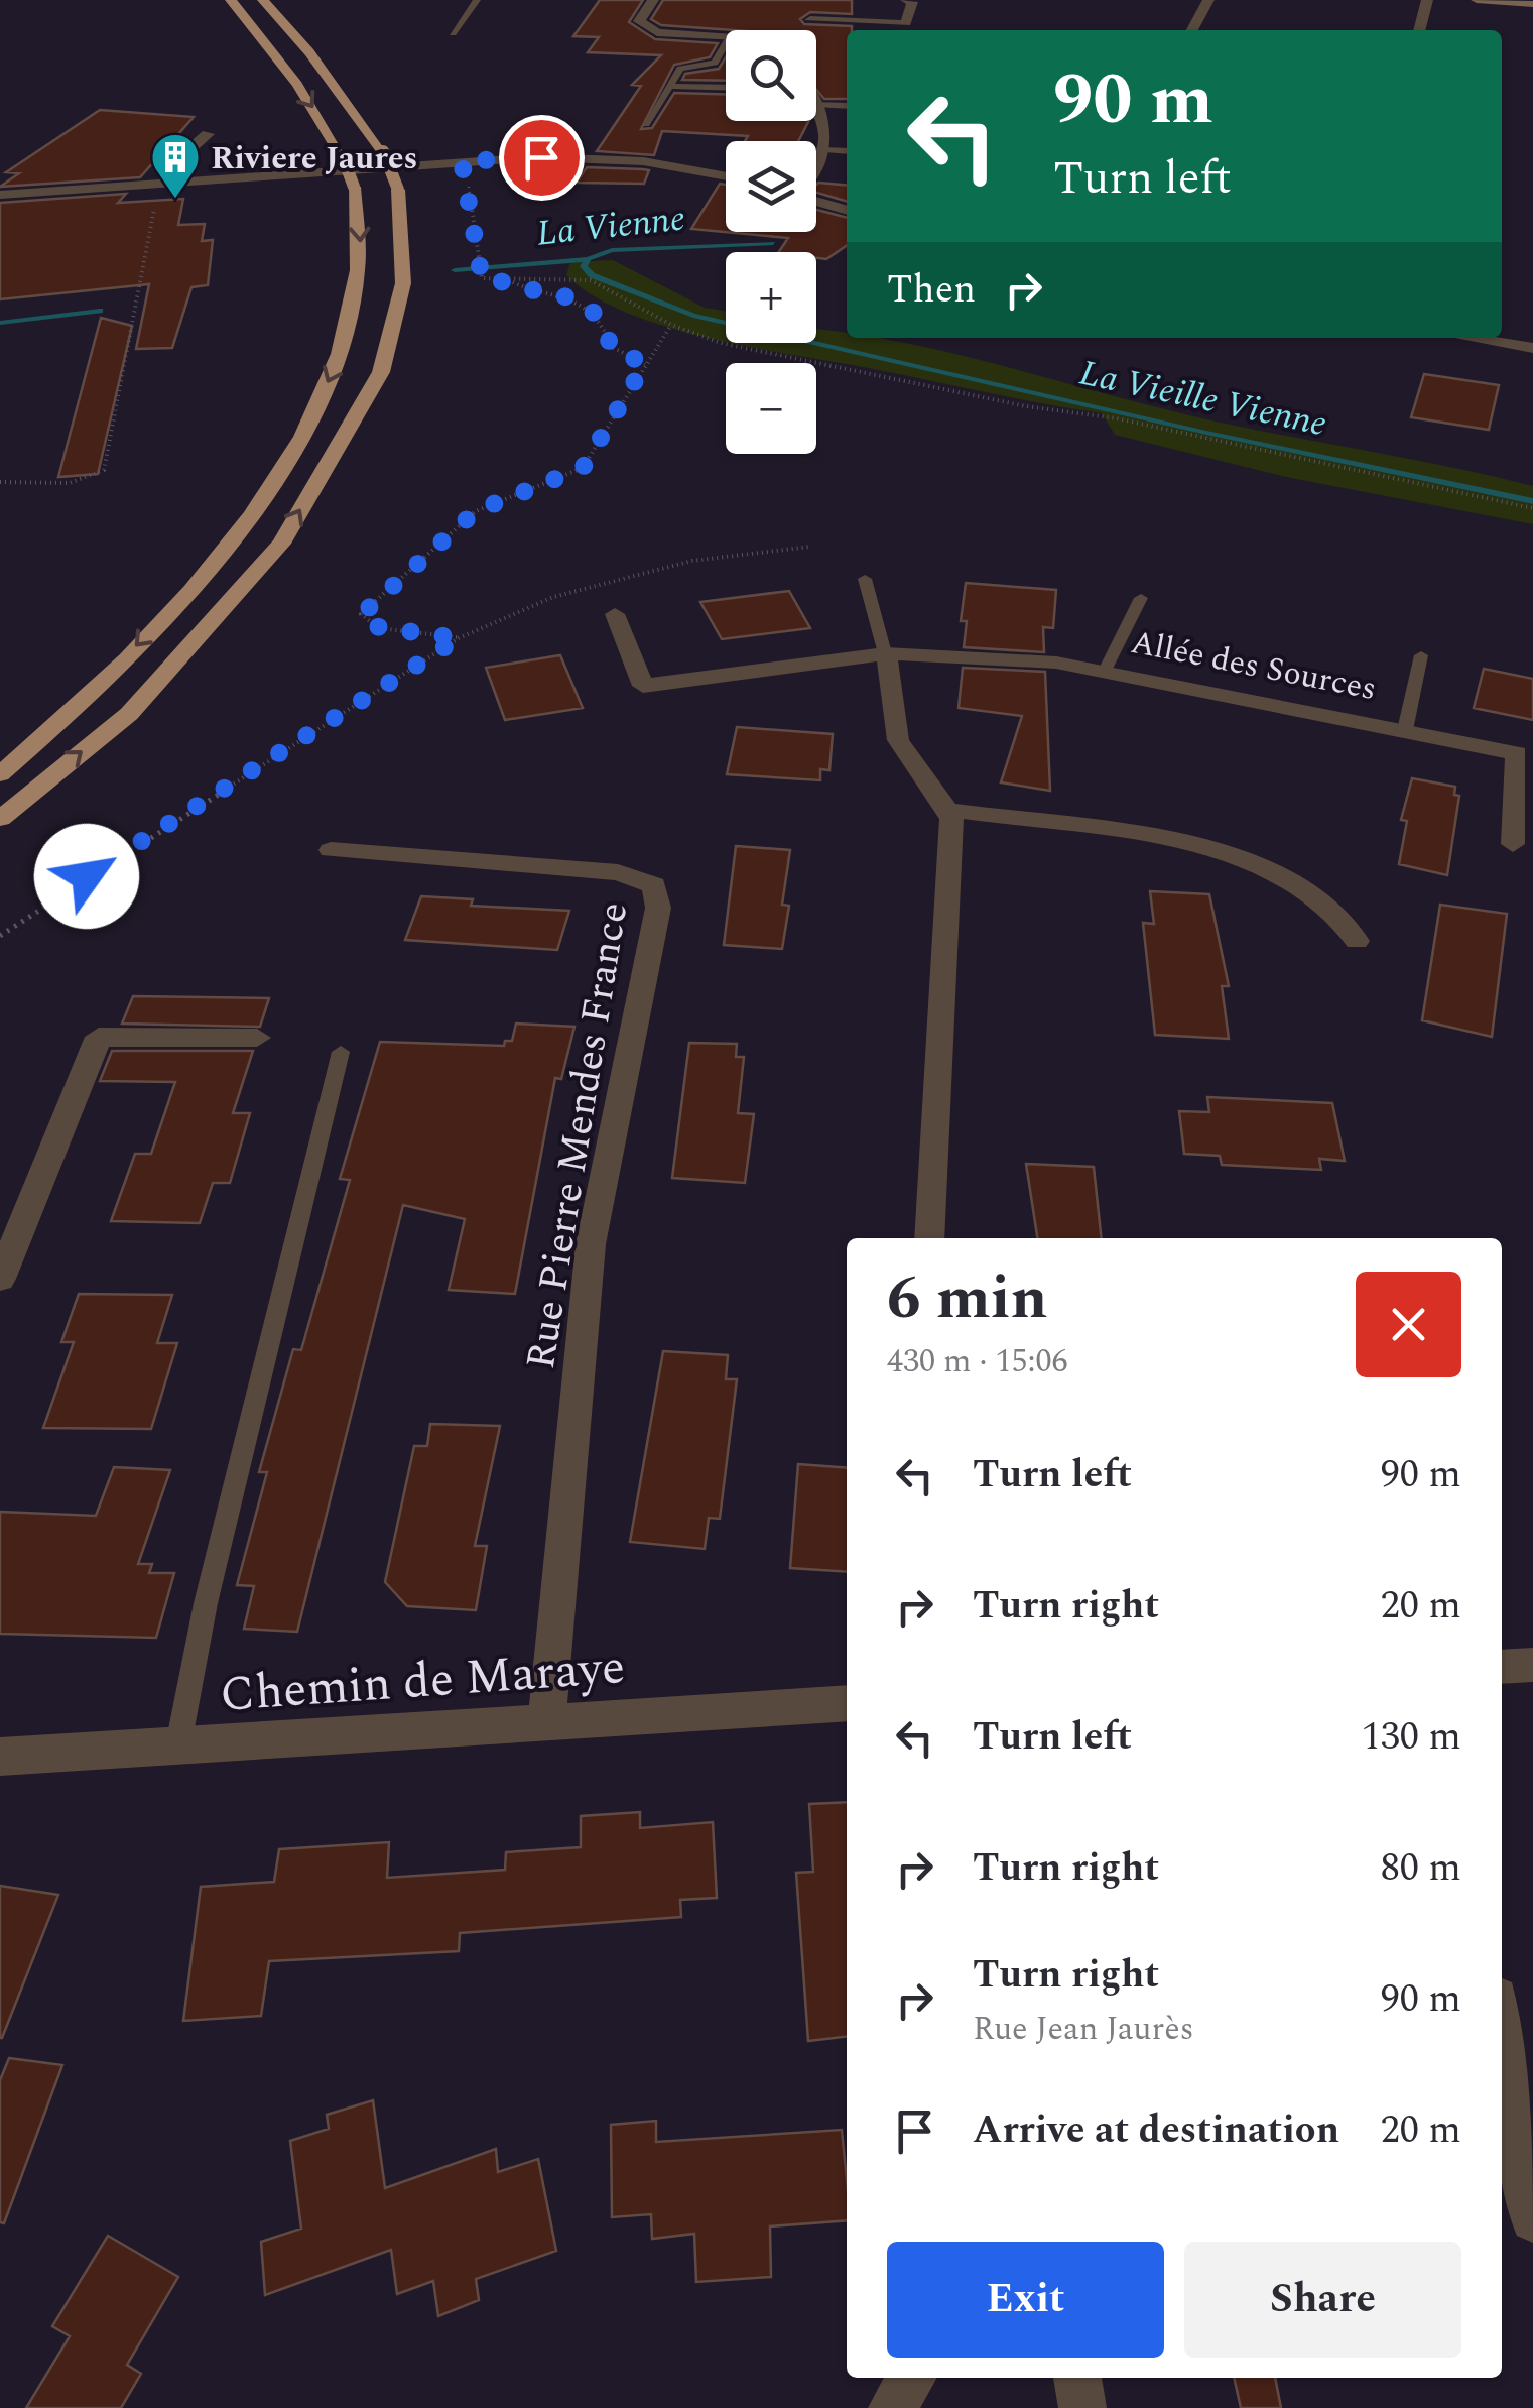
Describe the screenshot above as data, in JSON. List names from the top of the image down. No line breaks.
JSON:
{"streets":{"street":["Allée des Sources","Rue Pierre Mendes France","Chemin de Maraye"]},"crossings":[["Rue Pierre Mendes France","Chemin de Maraye"]],"water":["La Vienne","La Vieille Vienne"],"places":{"building":["Riviere Jaures"]},"page":{"map_buttons":["+","−"],"turn":["90 m","Turn left"],"then":"Then","heading":["6 min","430 m · 15:06"],"list":[{"name":"Turn left","value":"90 m"},{"name":"Turn right","value":"20 m"},{"name":"Turn left","value":"130 m"},{"name":"Turn right","value":"80 m"},{"name":"Turn right","note":"Rue Jean Jaurès","value":"90 m"},{"name":"Arrive at destination","value":"20 m"}],"buttons":["Exit","Share"]}}
